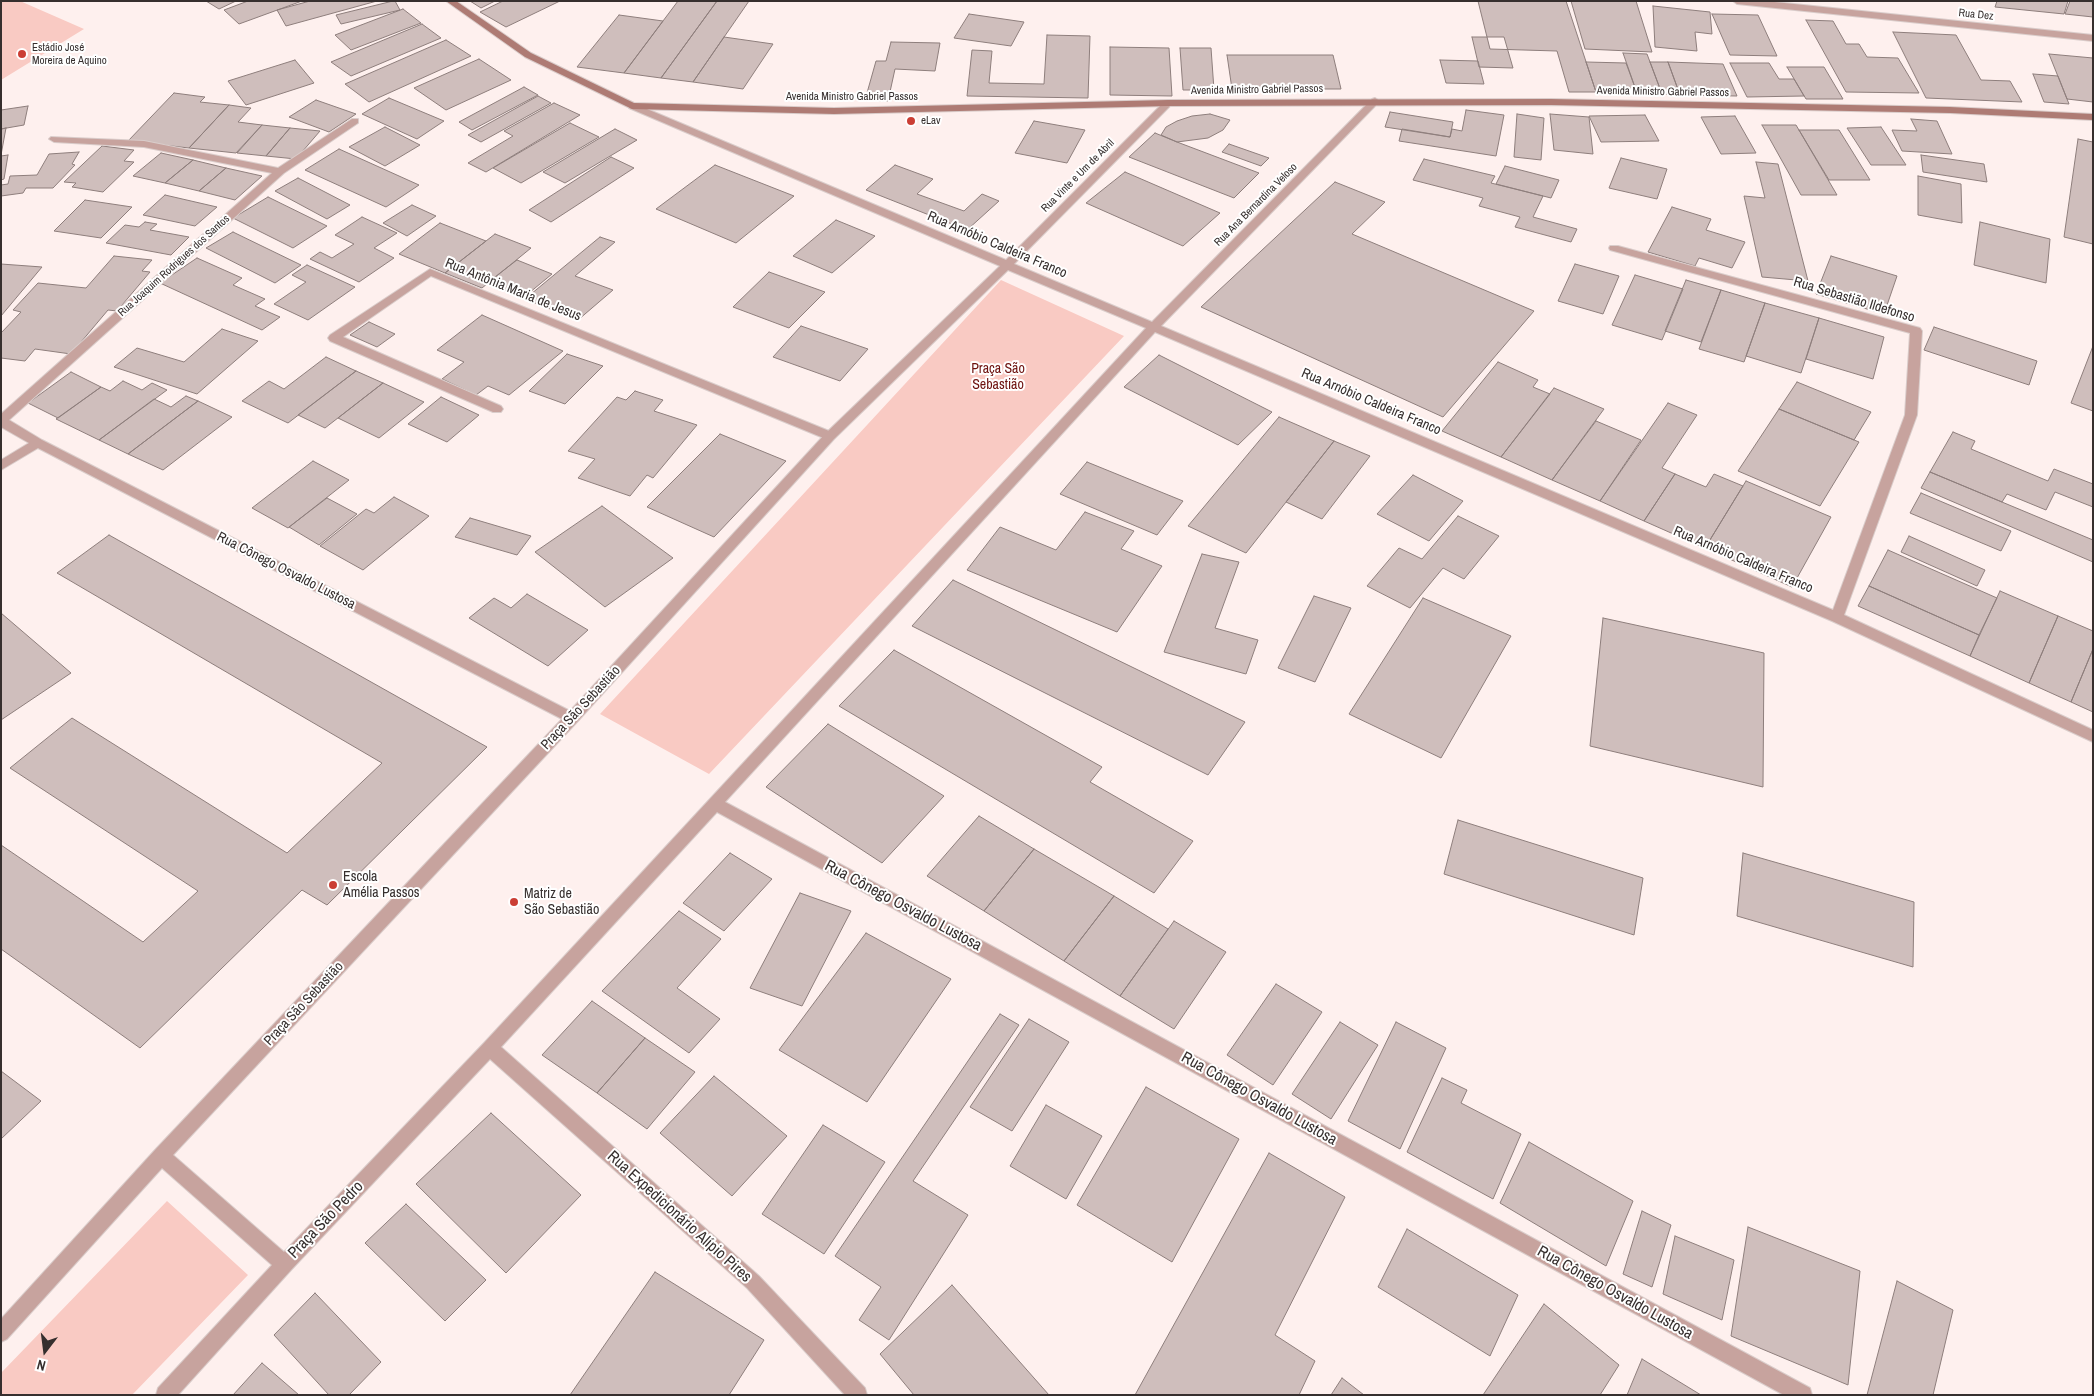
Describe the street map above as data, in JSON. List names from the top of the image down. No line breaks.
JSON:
{"streets":{"main road":["Avenida Ministro Gabriel Passos"],"street":["Rua Dez","Rua Vinte e Um de Abril","Rua Ana Bernardina Veloso","Rua Arnóbio Caldeira Franco","Rua Joaquim Rodrigues dos Santos","Rua Antônia Maria de Jesus","Rua Sebastião Ildefonso","Rua Cônego Osvaldo Lustosa","Praça São Sebastião","Rua Expedicionário Alípio Pires","Praça São Pedro"]},"crossings":[["Avenida Ministro Gabriel Passos","Rua Vinte e Um de Abril"],["Avenida Ministro Gabriel Passos","Rua Ana Bernardina Veloso"],["Avenida Ministro Gabriel Passos","Rua Arnóbio Caldeira Franco"],["Rua Vinte e Um de Abril","Rua Arnóbio Caldeira Franco"],["Rua Vinte e Um de Abril","Praça São Sebastião"],["Rua Ana Bernardina Veloso","Rua Arnóbio Caldeira Franco"],["Rua Arnóbio Caldeira Franco","Rua Sebastião Ildefonso"],["Rua Arnóbio Caldeira Franco","Praça São Sebastião"],["Rua Joaquim Rodrigues dos Santos","Rua Cônego Osvaldo Lustosa"],["Rua Antônia Maria de Jesus","Praça São Sebastião"],["Rua Cônego Osvaldo Lustosa","Praça São Sebastião"],["Rua Expedicionário Alípio Pires","Praça São Pedro"]],"parks":["Praça São Sebastião"],"places":["Estádio José Moreira de Aquino","eLav","Escola Amélia Passos","Matriz de São Sebastião"],"north":"bottom"}
